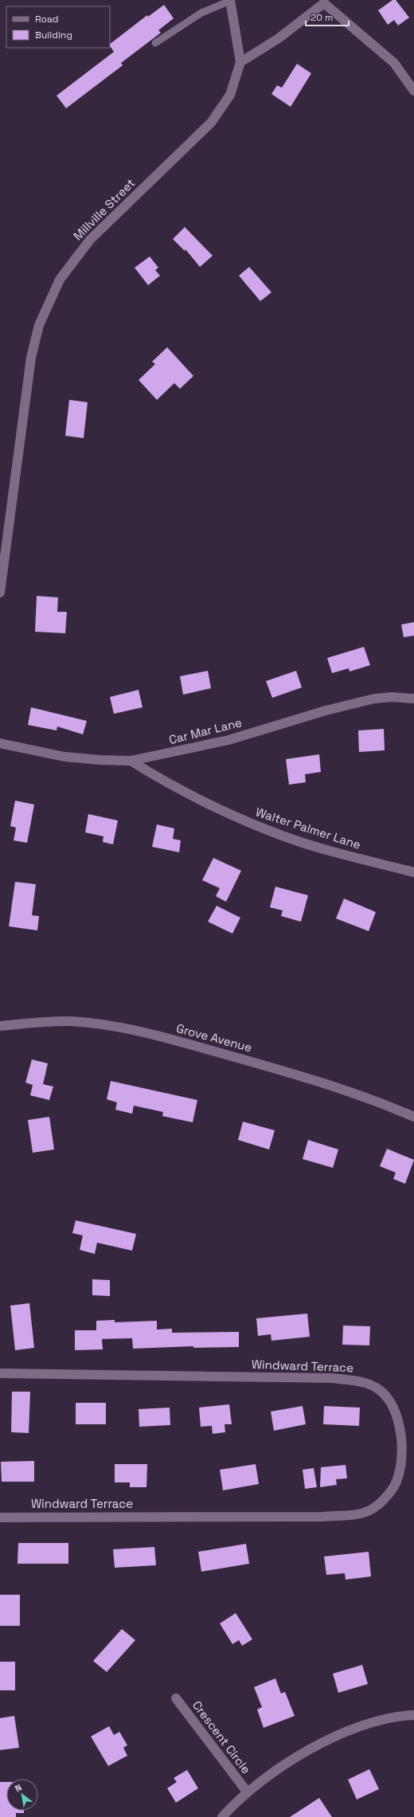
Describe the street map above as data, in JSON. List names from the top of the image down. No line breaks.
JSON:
{"streets":{"street":["Millville Street","Car Mar Lane","Walter Palmer Lane","Grove Avenue","Windward Terrace","Crescent Circle"]},"crossings":[["Car Mar Lane","Walter Palmer Lane"]],"legend":["Road","Building"],"scale_bar":"20 m","north":"top left"}
